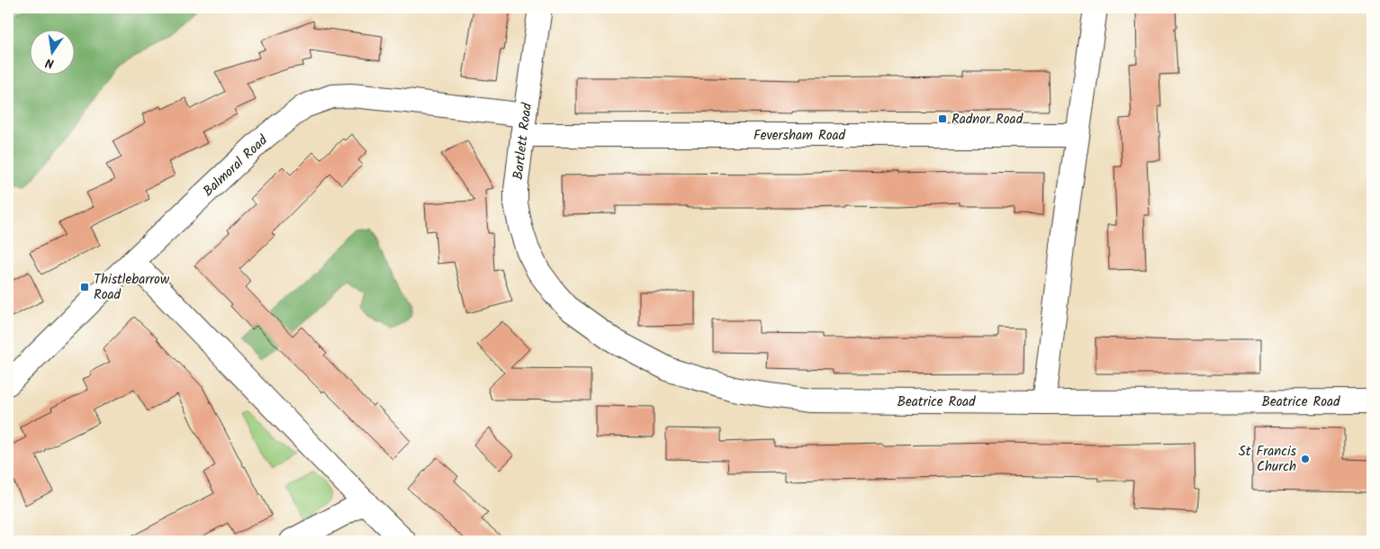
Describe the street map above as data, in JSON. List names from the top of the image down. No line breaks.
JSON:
{"streets":{"street":["Feversham Road","Bartlett Road","Balmoral Road","Beatrice Road"]},"crossings":[["Feversham Road","Bartlett Road"],["Feversham Road","Balmoral Road"],["Bartlett Road","Balmoral Road"],["Bartlett Road","Beatrice Road"]],"places":{"transit":["Radnor Road","Thistlebarrow Road"],"other":["St Francis Church"]},"north":"bottom"}
